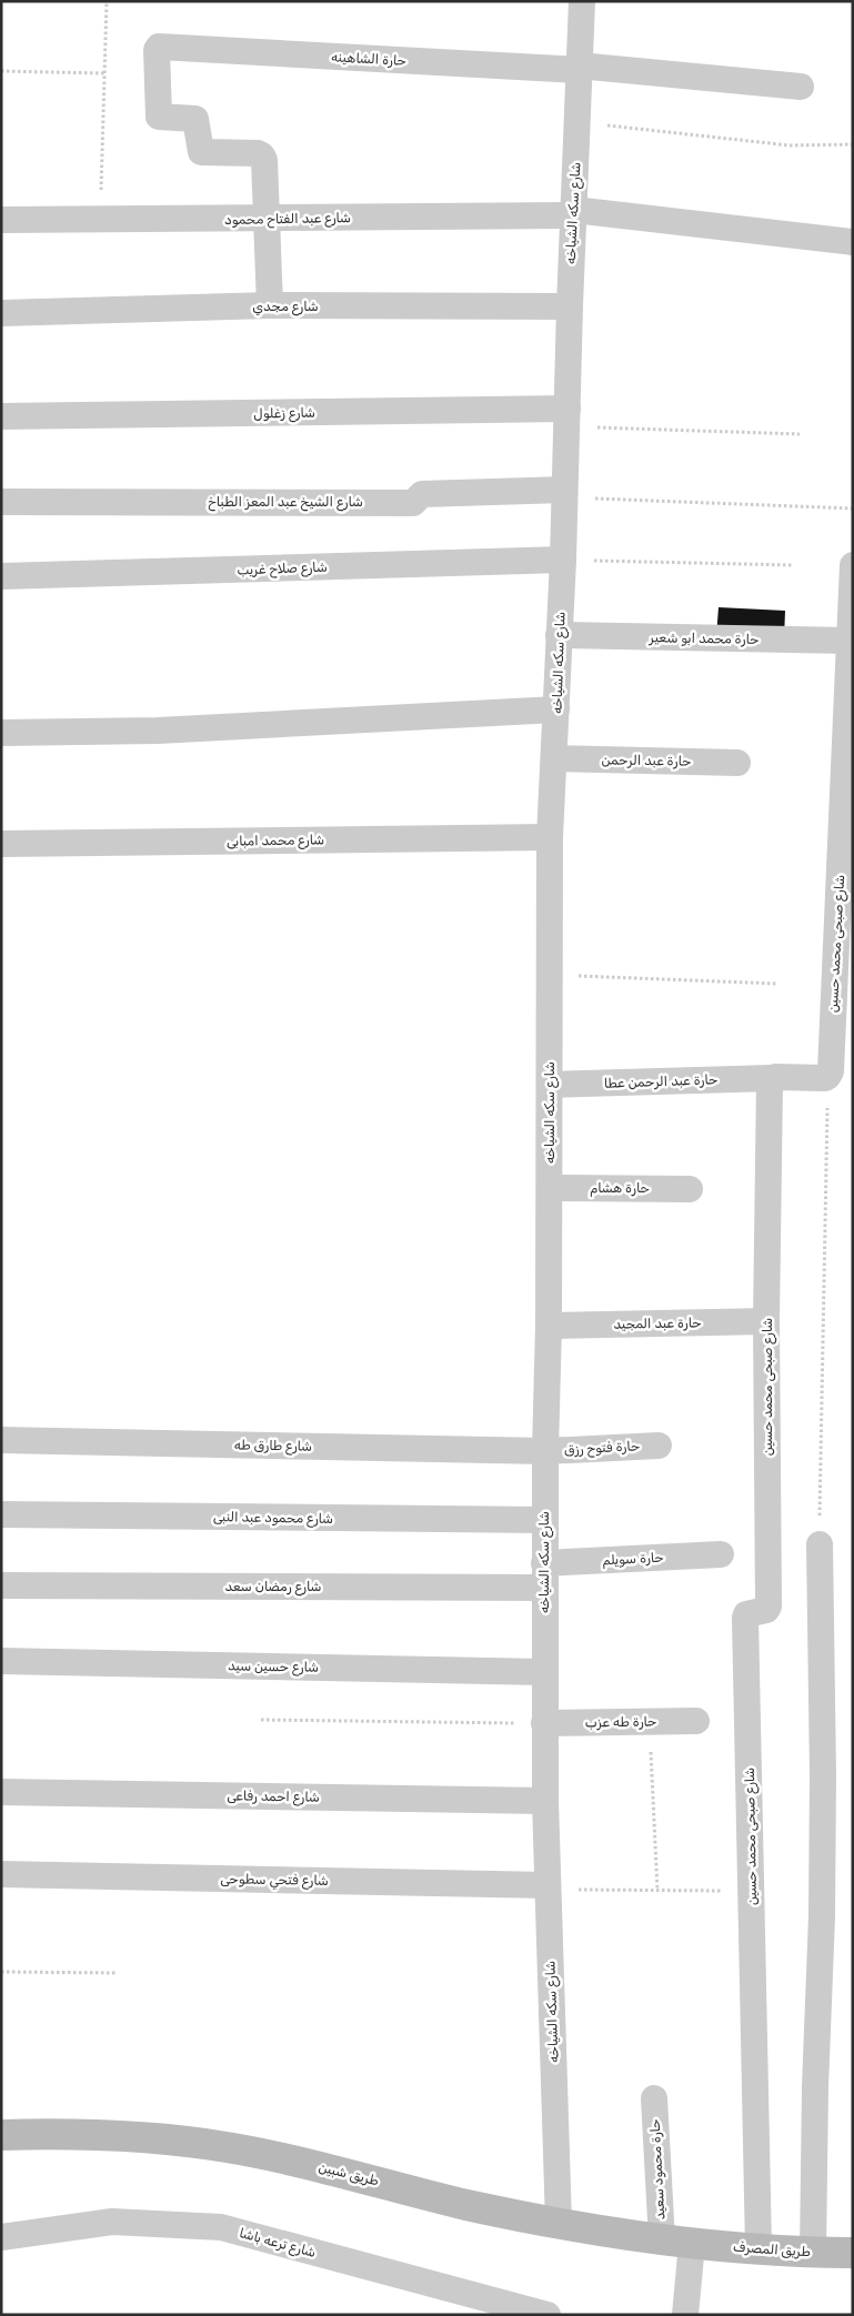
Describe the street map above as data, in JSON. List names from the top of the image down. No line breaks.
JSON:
{"streets":{"street":["حارة الشاهينه","شارع سكه الشياخه","شارع عبد الفتاح محمود","شارع مجدي","شارع زغلول","شارع الشيخ عبد المعز الطباخ","شارع صلاح غريب","حارة محمد ابو شعير","حارة عبد الرحمن","شارع محمد امبابى","شارع صبحى محمد حسين","حارة عبد الرحمن عطا","حارة هشام","حارة عبد المجيد","شارع طارق طه","حارة فتوح رزق","شارع محمود عبد النبى","حارة سويلم","شارع رمضان سعد","شارع حسين سيد","حارة طه عزب","شارع احمد رفاعى","شارع فتحي سطوحى","حارة محمود سعيد","طريق شبين","شارع ترعه باشا","طريق المصرف"]},"crossings":[["حارة الشاهينه","شارع سكه الشياخه"],["حارة الشاهينه","شارع عبد الفتاح محمود"],["شارع سكه الشياخه","شارع عبد الفتاح محمود"],["شارع سكه الشياخه","شارع مجدي"],["شارع سكه الشياخه","شارع زغلول"],["شارع سكه الشياخه","شارع الشيخ عبد المعز الطباخ"],["شارع سكه الشياخه","شارع صلاح غريب"],["شارع سكه الشياخه","حارة محمد ابو شعير"],["شارع سكه الشياخه","حارة عبد الرحمن"],["شارع سكه الشياخه","شارع محمد امبابى"],["شارع سكه الشياخه","حارة عبد الرحمن عطا"],["شارع سكه الشياخه","حارة هشام"],["شارع سكه الشياخه","حارة عبد المجيد"],["شارع سكه الشياخه","شارع طارق طه"],["شارع سكه الشياخه","حارة فتوح رزق"],["شارع سكه الشياخه","شارع محمود عبد النبى"],["شارع سكه الشياخه","حارة سويلم"],["شارع سكه الشياخه","شارع رمضان سعد"],["شارع سكه الشياخه","شارع حسين سيد"],["شارع سكه الشياخه","حارة طه عزب"],["شارع سكه الشياخه","شارع احمد رفاعى"],["شارع سكه الشياخه","شارع فتحي سطوحى"],["شارع سكه الشياخه","طريق شبين"],["حارة محمد ابو شعير","شارع صبحى محمد حسين"],["شارع صبحى محمد حسين","حارة عبد الرحمن عطا"],["شارع صبحى محمد حسين","حارة عبد المجيد"],["شارع صبحى محمد حسين","طريق المصرف"],["شارع طارق طه","حارة فتوح رزق"],["حارة سويلم","شارع رمضان سعد"],["حارة محمود سعيد","طريق شبين"],["طريق شبين","طريق المصرف"]]}
